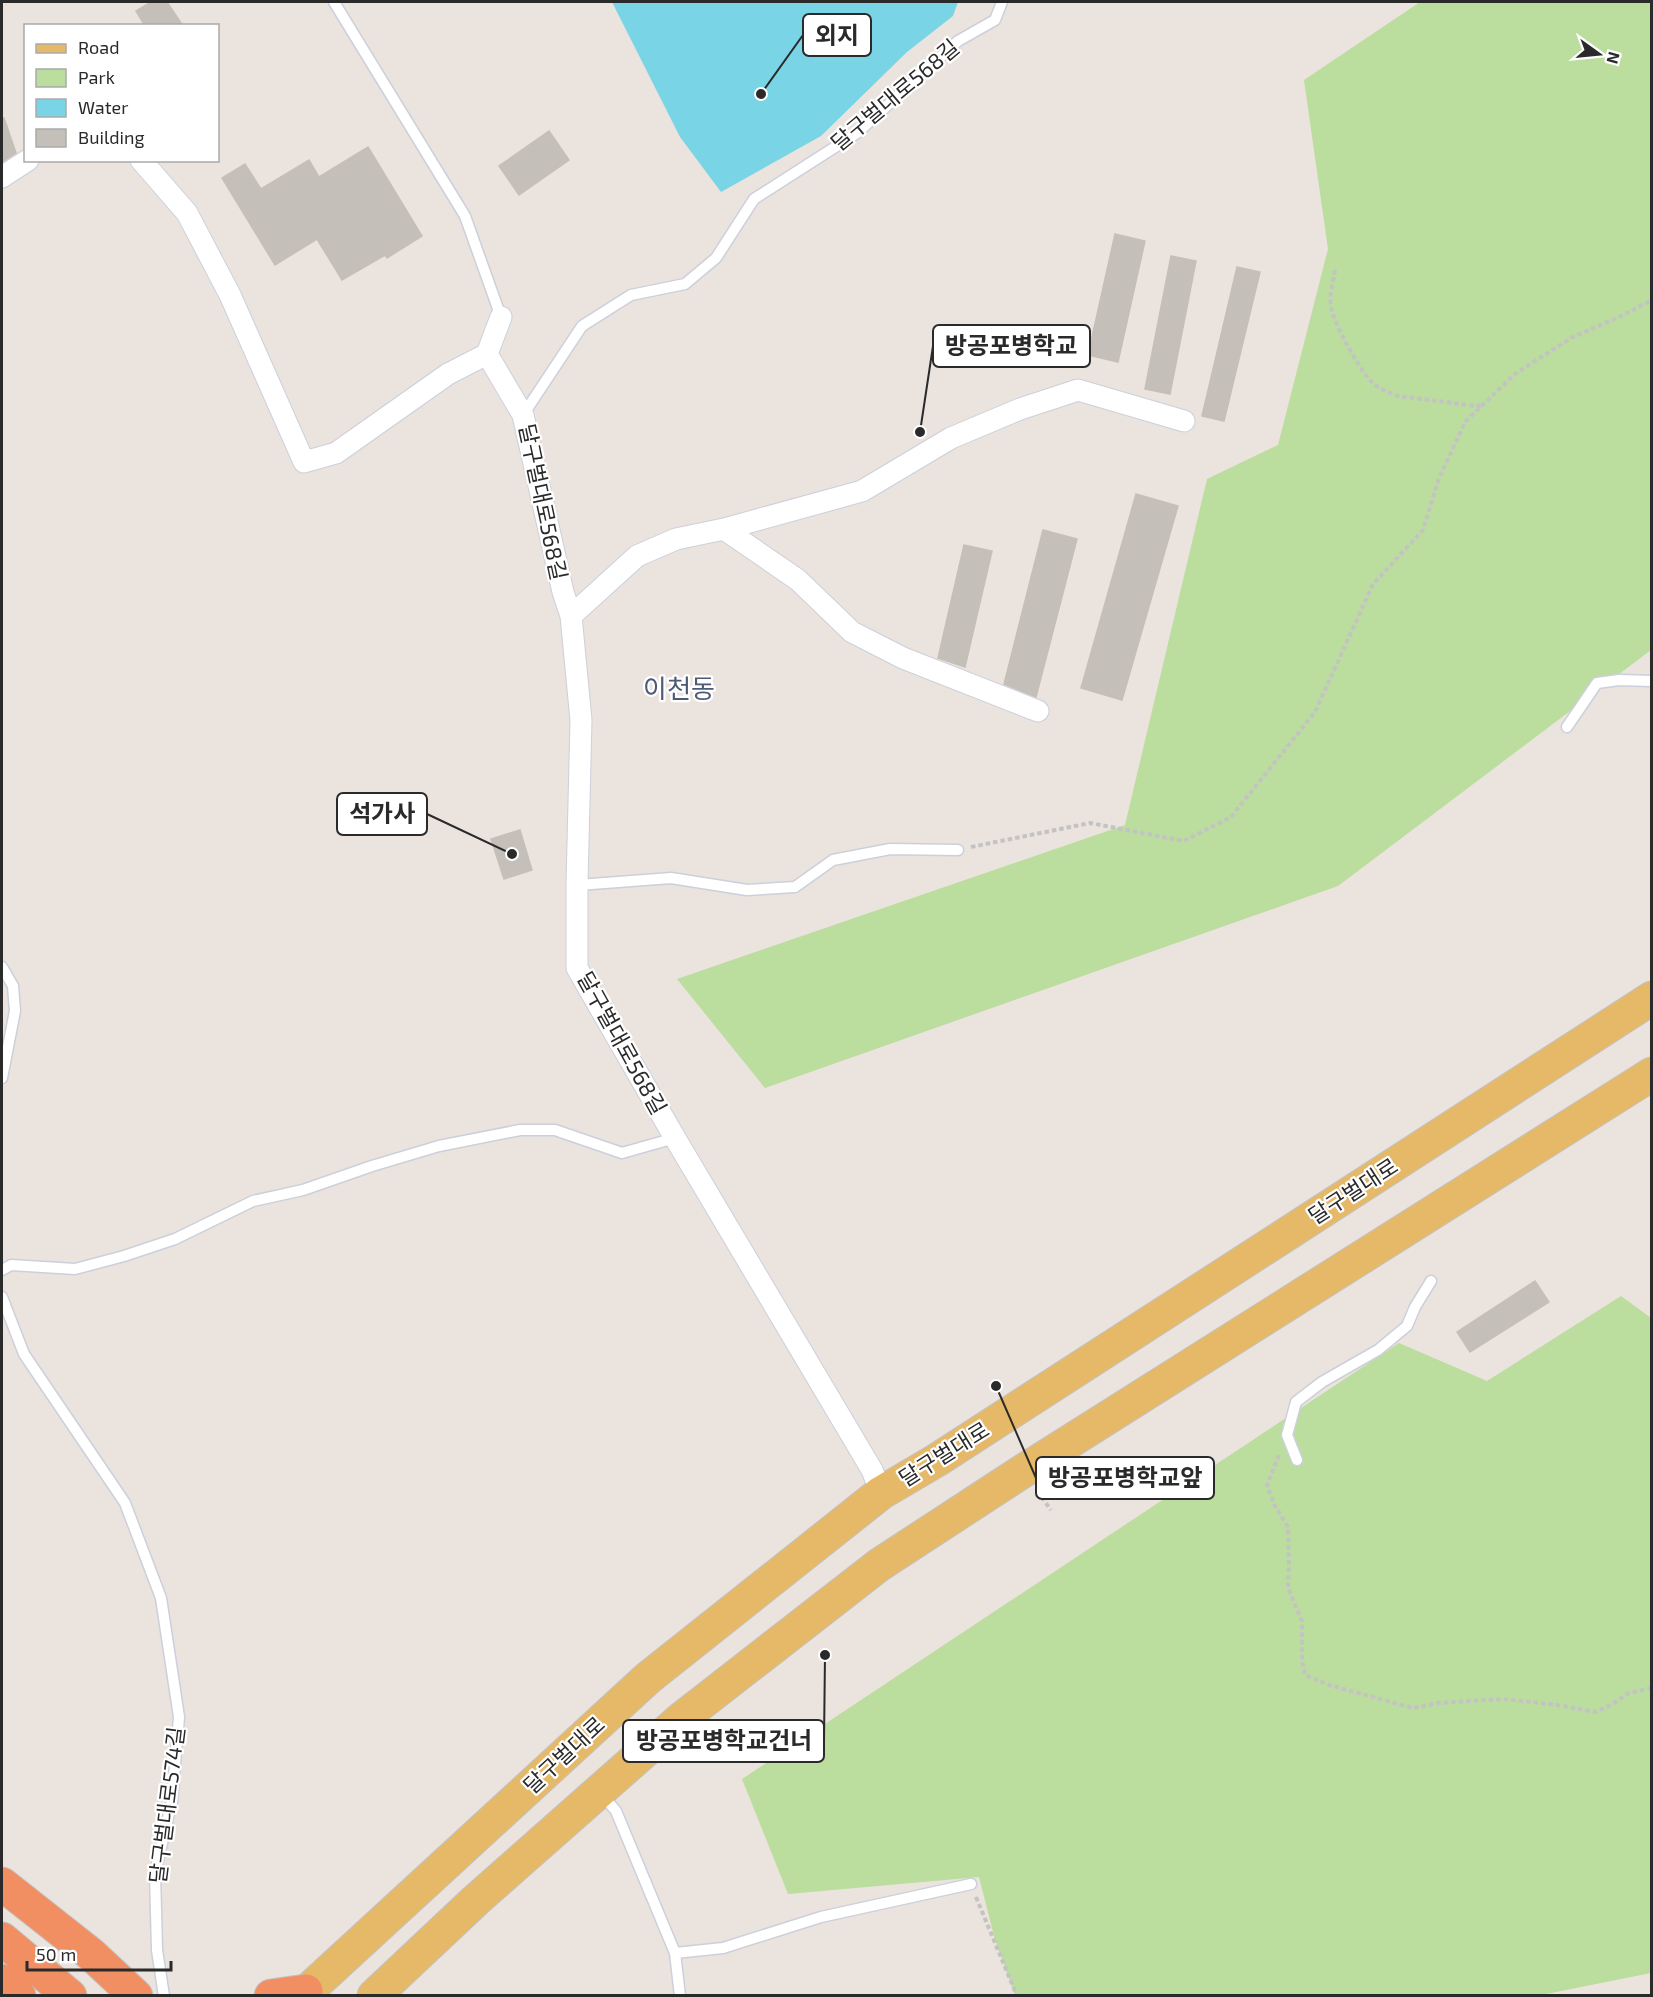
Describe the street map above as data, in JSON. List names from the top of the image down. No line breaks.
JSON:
{"streets":{"main road":["달구벌대로"],"street":["달구벌대로568길"],"lane":["달구벌대로574길"]},"crossings":[["달구벌대로568길","달구벌대로"]],"districts":["이천동"],"places":["외지","방공포병학교","석가사","방공포병학교앞","방공포병학교건너"],"legend":["Road","Park","Water","Building"],"scale_bar":"50 m","north":"right"}
